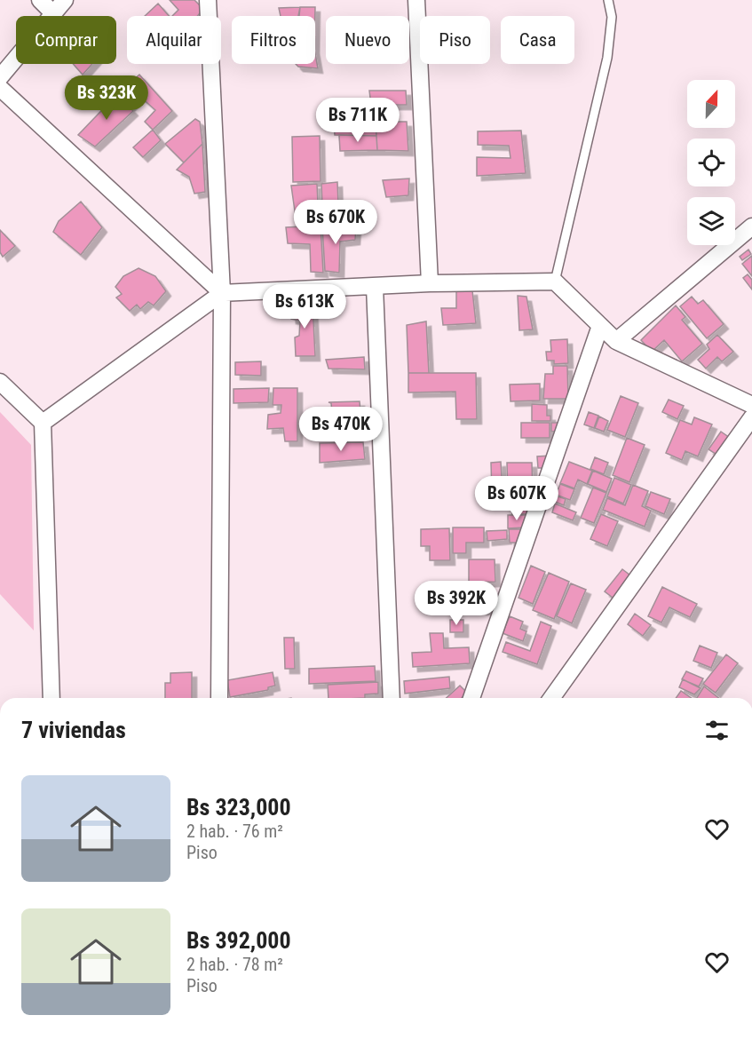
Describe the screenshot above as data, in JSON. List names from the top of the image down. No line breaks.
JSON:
{"north":"top","page":{"chip":["Comprar","Alquilar","Filtros","Nuevo","Piso","Casa"],"price":["Bs 323K","Bs 711K","Bs 670K","Bs 613K","Bs 470K","Bs 607K","Bs 392K"],"heading":"7 viviendas","list":[{"name":"Bs 323,000","note":"2 hab. · 76 m² · Piso"},{"name":"Bs 392,000","note":"2 hab. · 78 m² · Piso"}]}}
